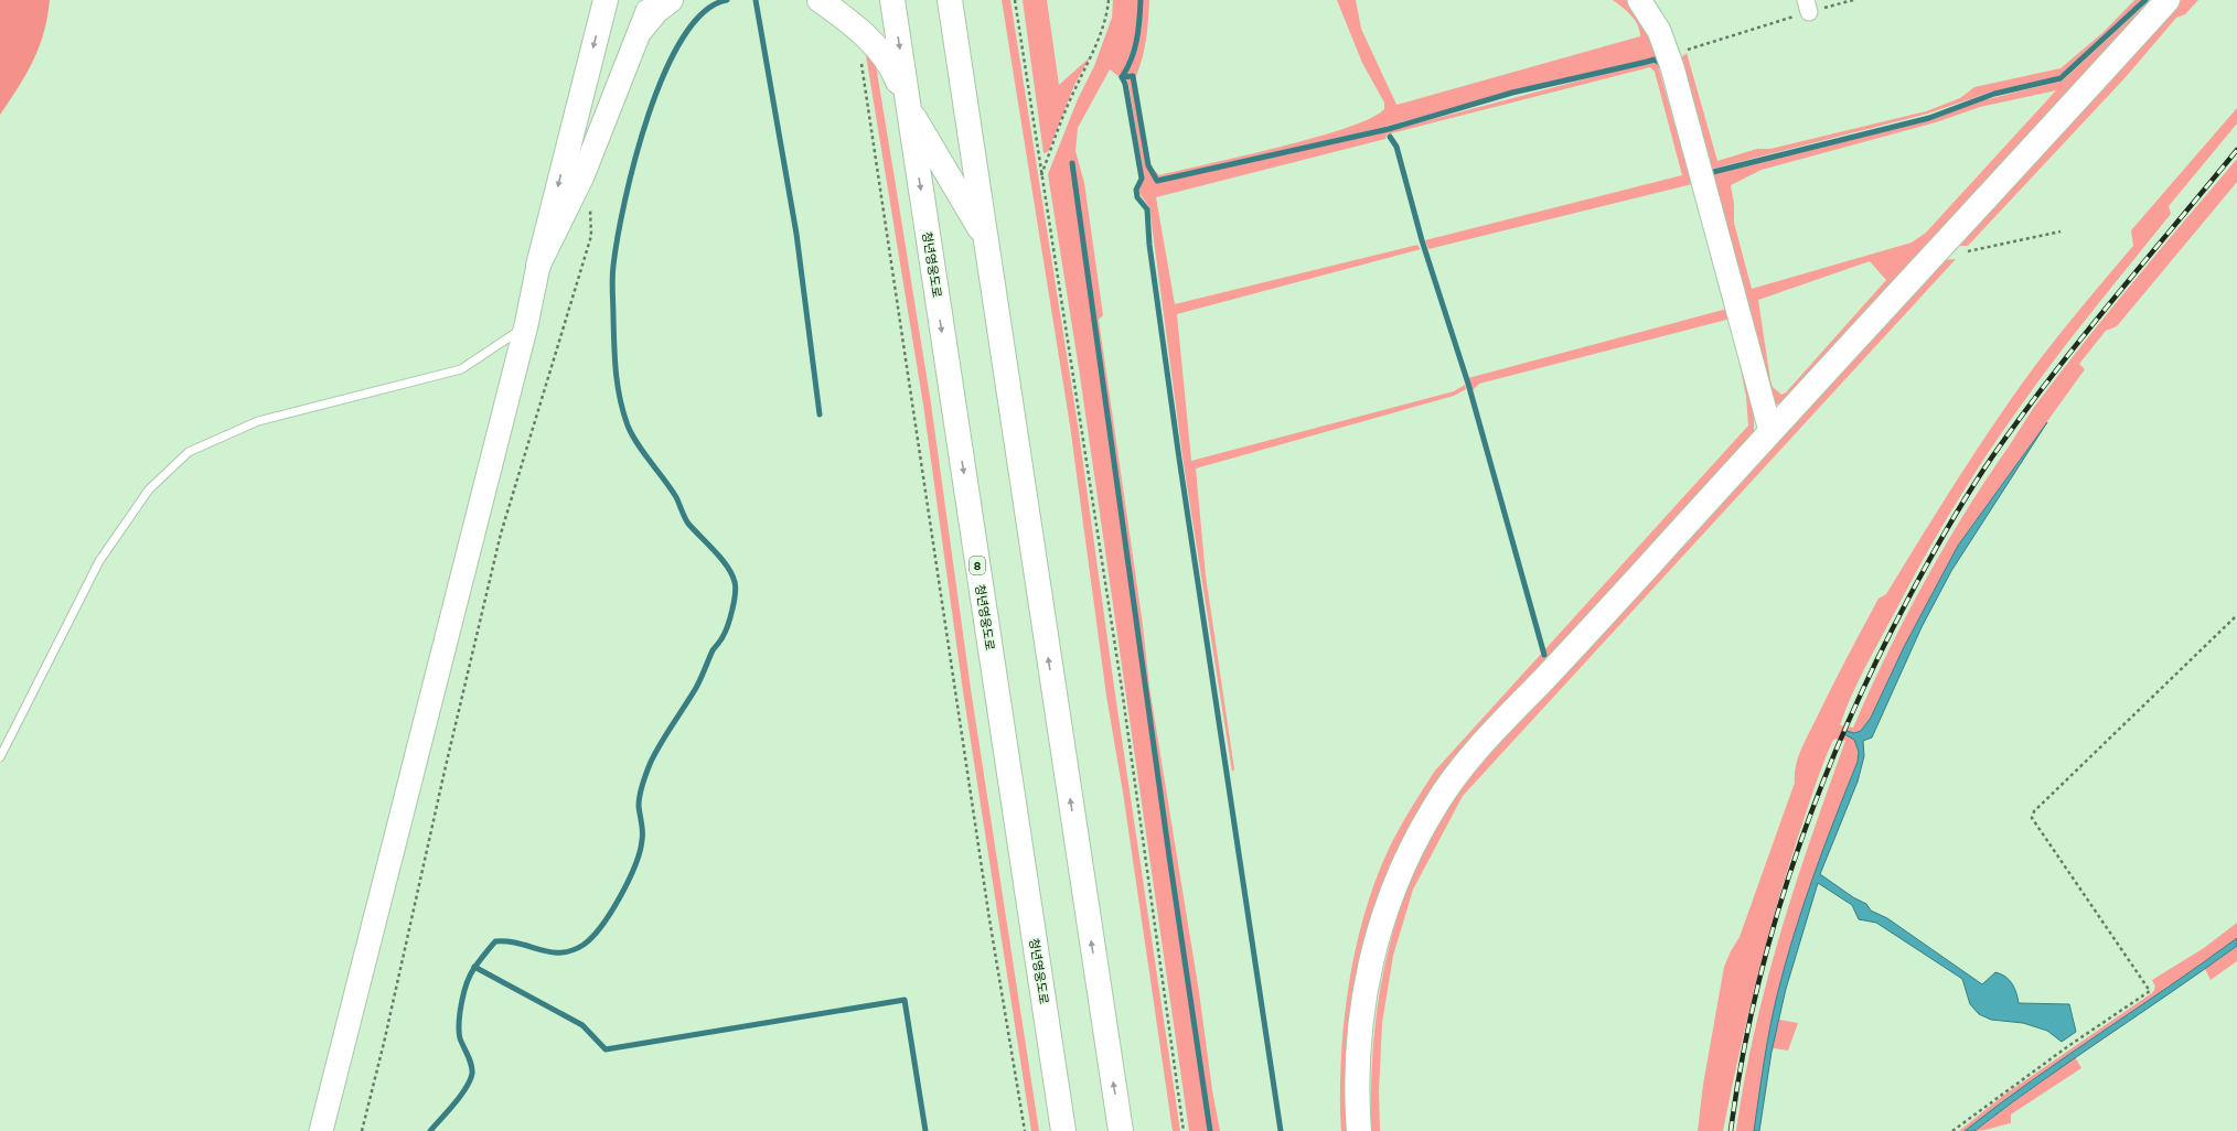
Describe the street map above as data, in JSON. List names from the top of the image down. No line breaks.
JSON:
{"streets":{"main road":["청년영웅도로","8"]}}
